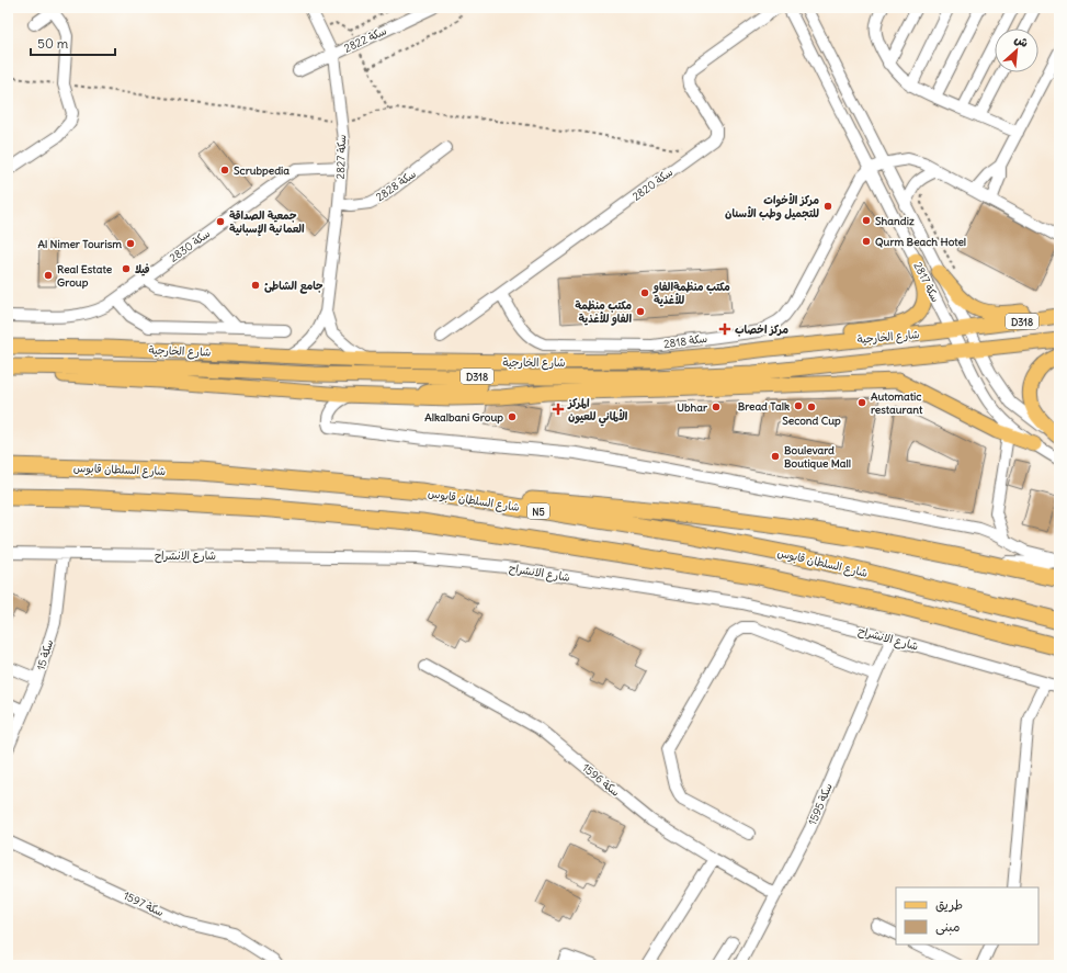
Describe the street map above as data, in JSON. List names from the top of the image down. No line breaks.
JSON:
{"streets":{"highway":["شارع السلطان قابوس","N5"],"main road":["D318","شارع الخارجية"],"street":["سكة 2822","سكة 2827","سكة 2820","سكة 2828","سكة 2830","سكة 2817","سكة 2818","شارع الانشراح","سكة 15","سكة 1596","سكة 1595","سكة 1597"]},"crossings":[["سكة 2822","سكة 2827"],["سكة 2827","سكة 2828"],["سكة 2827","سكة 2830"],["سكة 2827","شارع الخارجية"],["سكة 2820","سكة 2818"],["سكة 2817","شارع الخارجية"],["سكة 2817","سكة 2818"],["شارع الانشراح","سكة 15"],["شارع الانشراح","سكة 1595"],["سكة 1596","سكة 1595"]],"places":{"other":["Scrubpedia","مركز الأخوات للتجميل وطب الأسنان","Shandiz","جمعية الصداقة العمانية الإسبانية","Qurm Beach Hotel","Al Nimer Tourism","فيلا","Real Estate Group","جامع الشاطئ","مكتب منظمةالفاو للأغذية","مكتب منظمة الفاو للأغذية","Automatic restaurant","Bread Talk","Ubhar","Second Cup","Alkalbani Group","Boulevard Boutique Mall"],"health":["مركز اخصاب","المركز الألماني للعيون"]},"legend":["طريق","مبنى"],"scale_bar":"50 m","north":"top right"}
